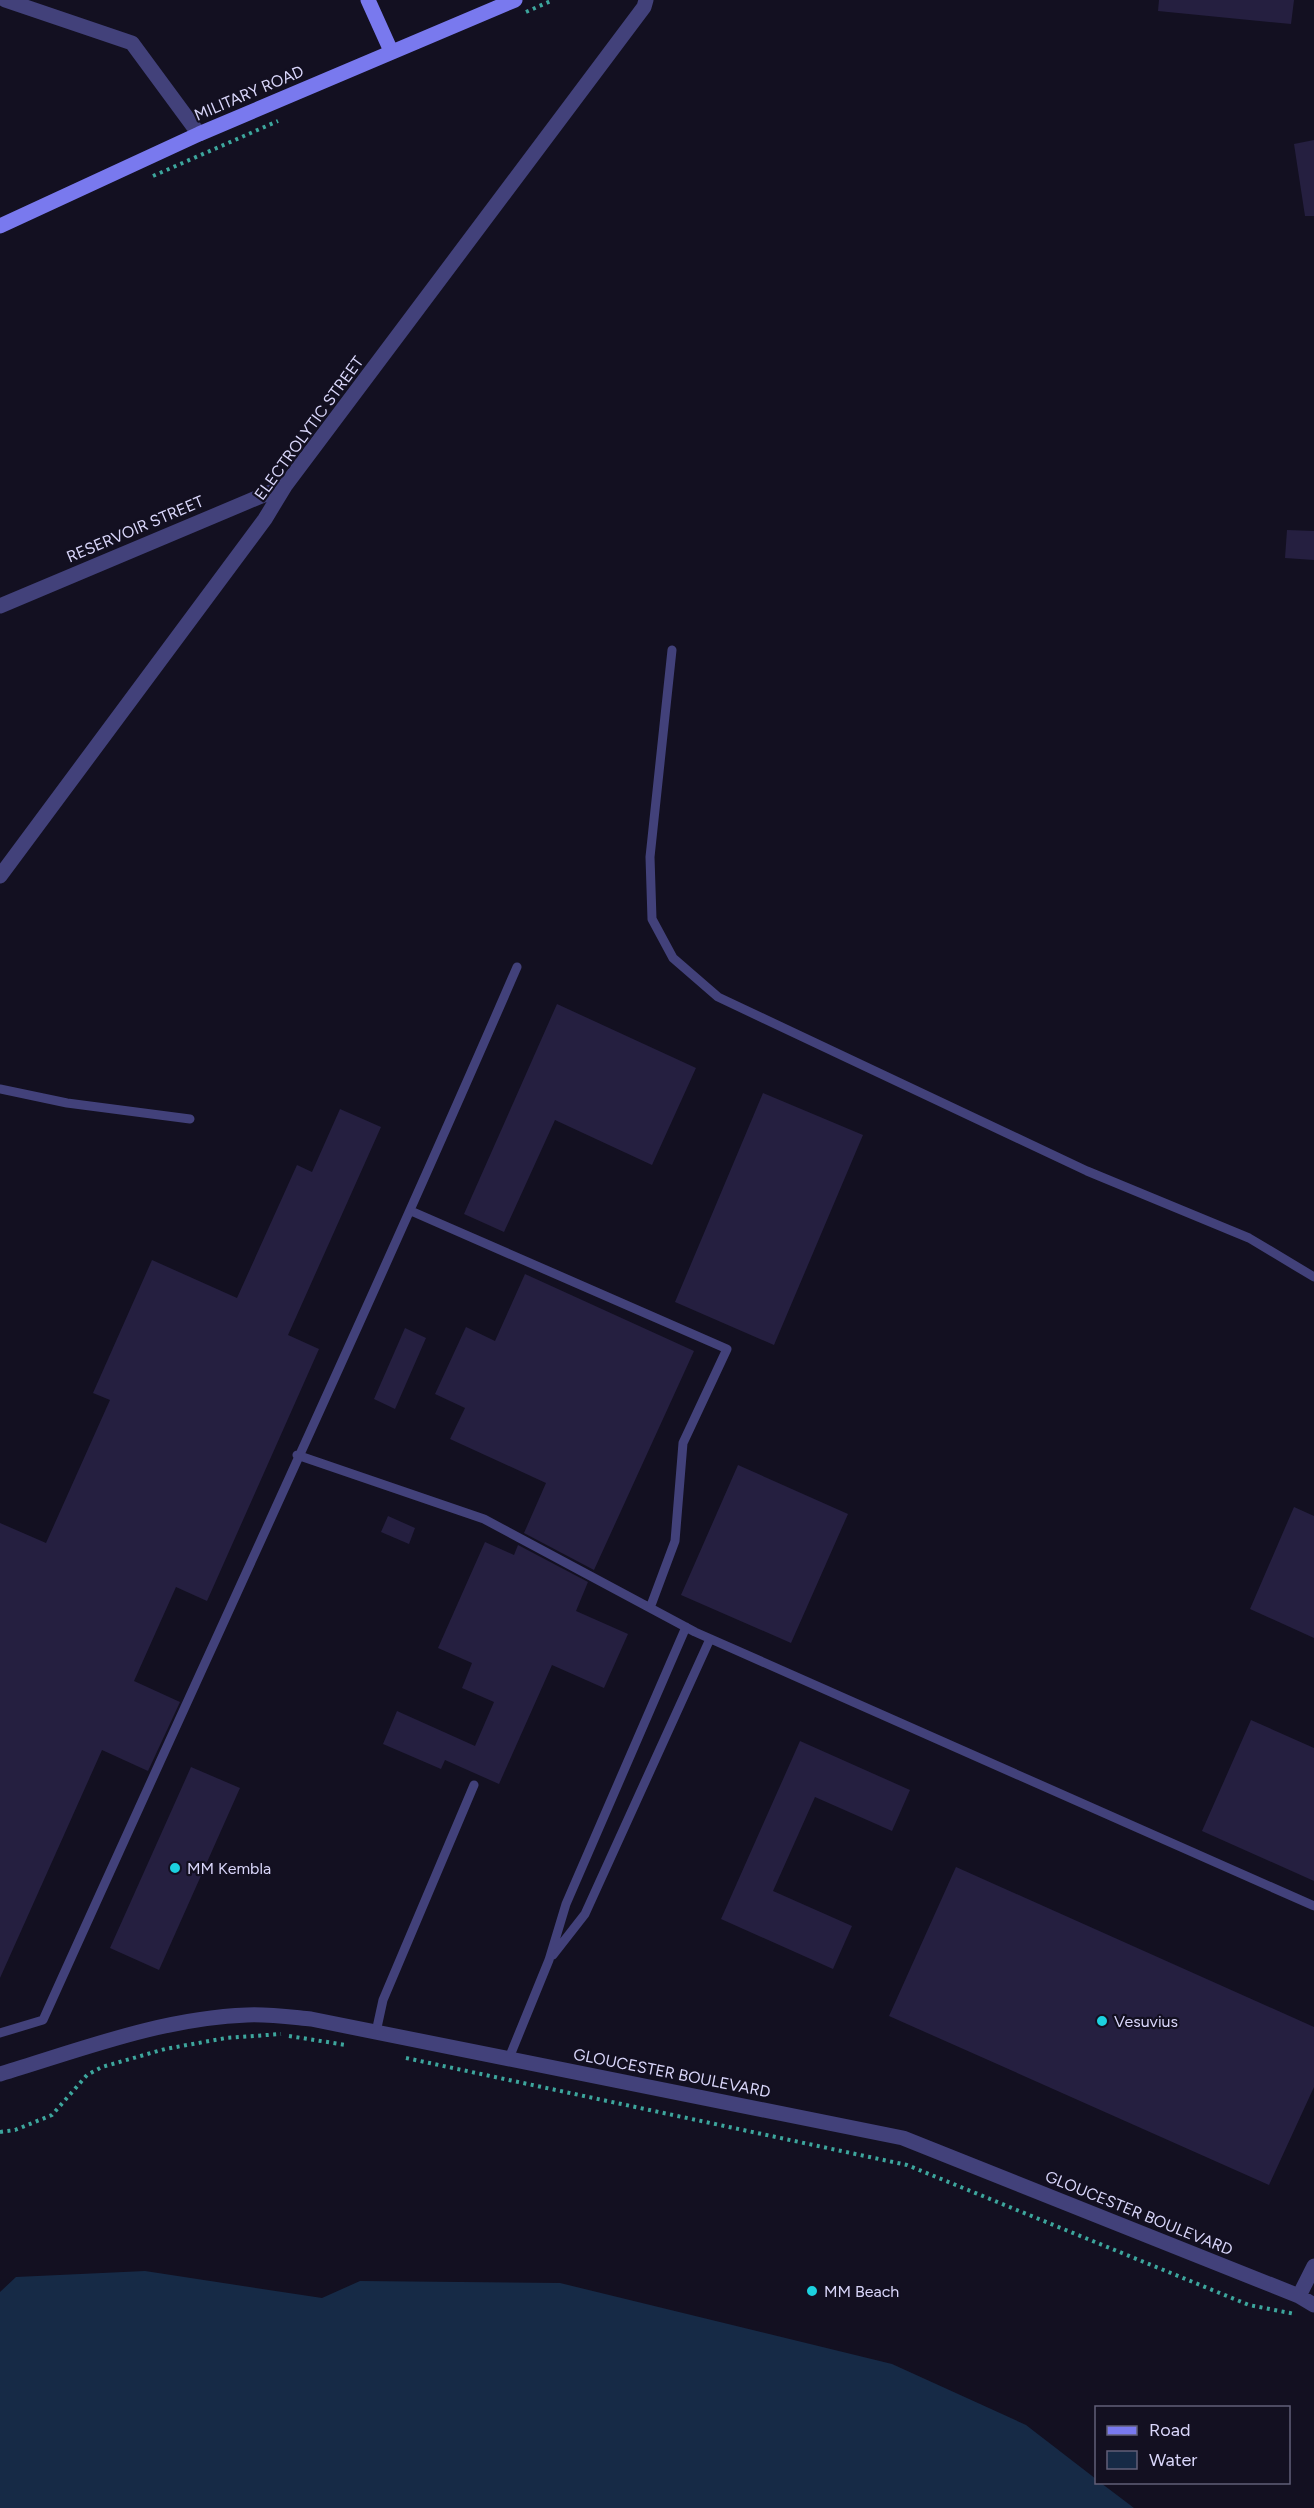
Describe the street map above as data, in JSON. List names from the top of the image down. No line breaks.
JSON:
{"streets":{"main road":["MILITARY ROAD"],"street":["ELECTROLYTIC STREET","RESERVOIR STREET","GLOUCESTER BOULEVARD"]},"crossings":[["ELECTROLYTIC STREET","RESERVOIR STREET"]],"places":["MM Kembla","Vesuvius","MM Beach"],"legend":["Road","Water"]}
